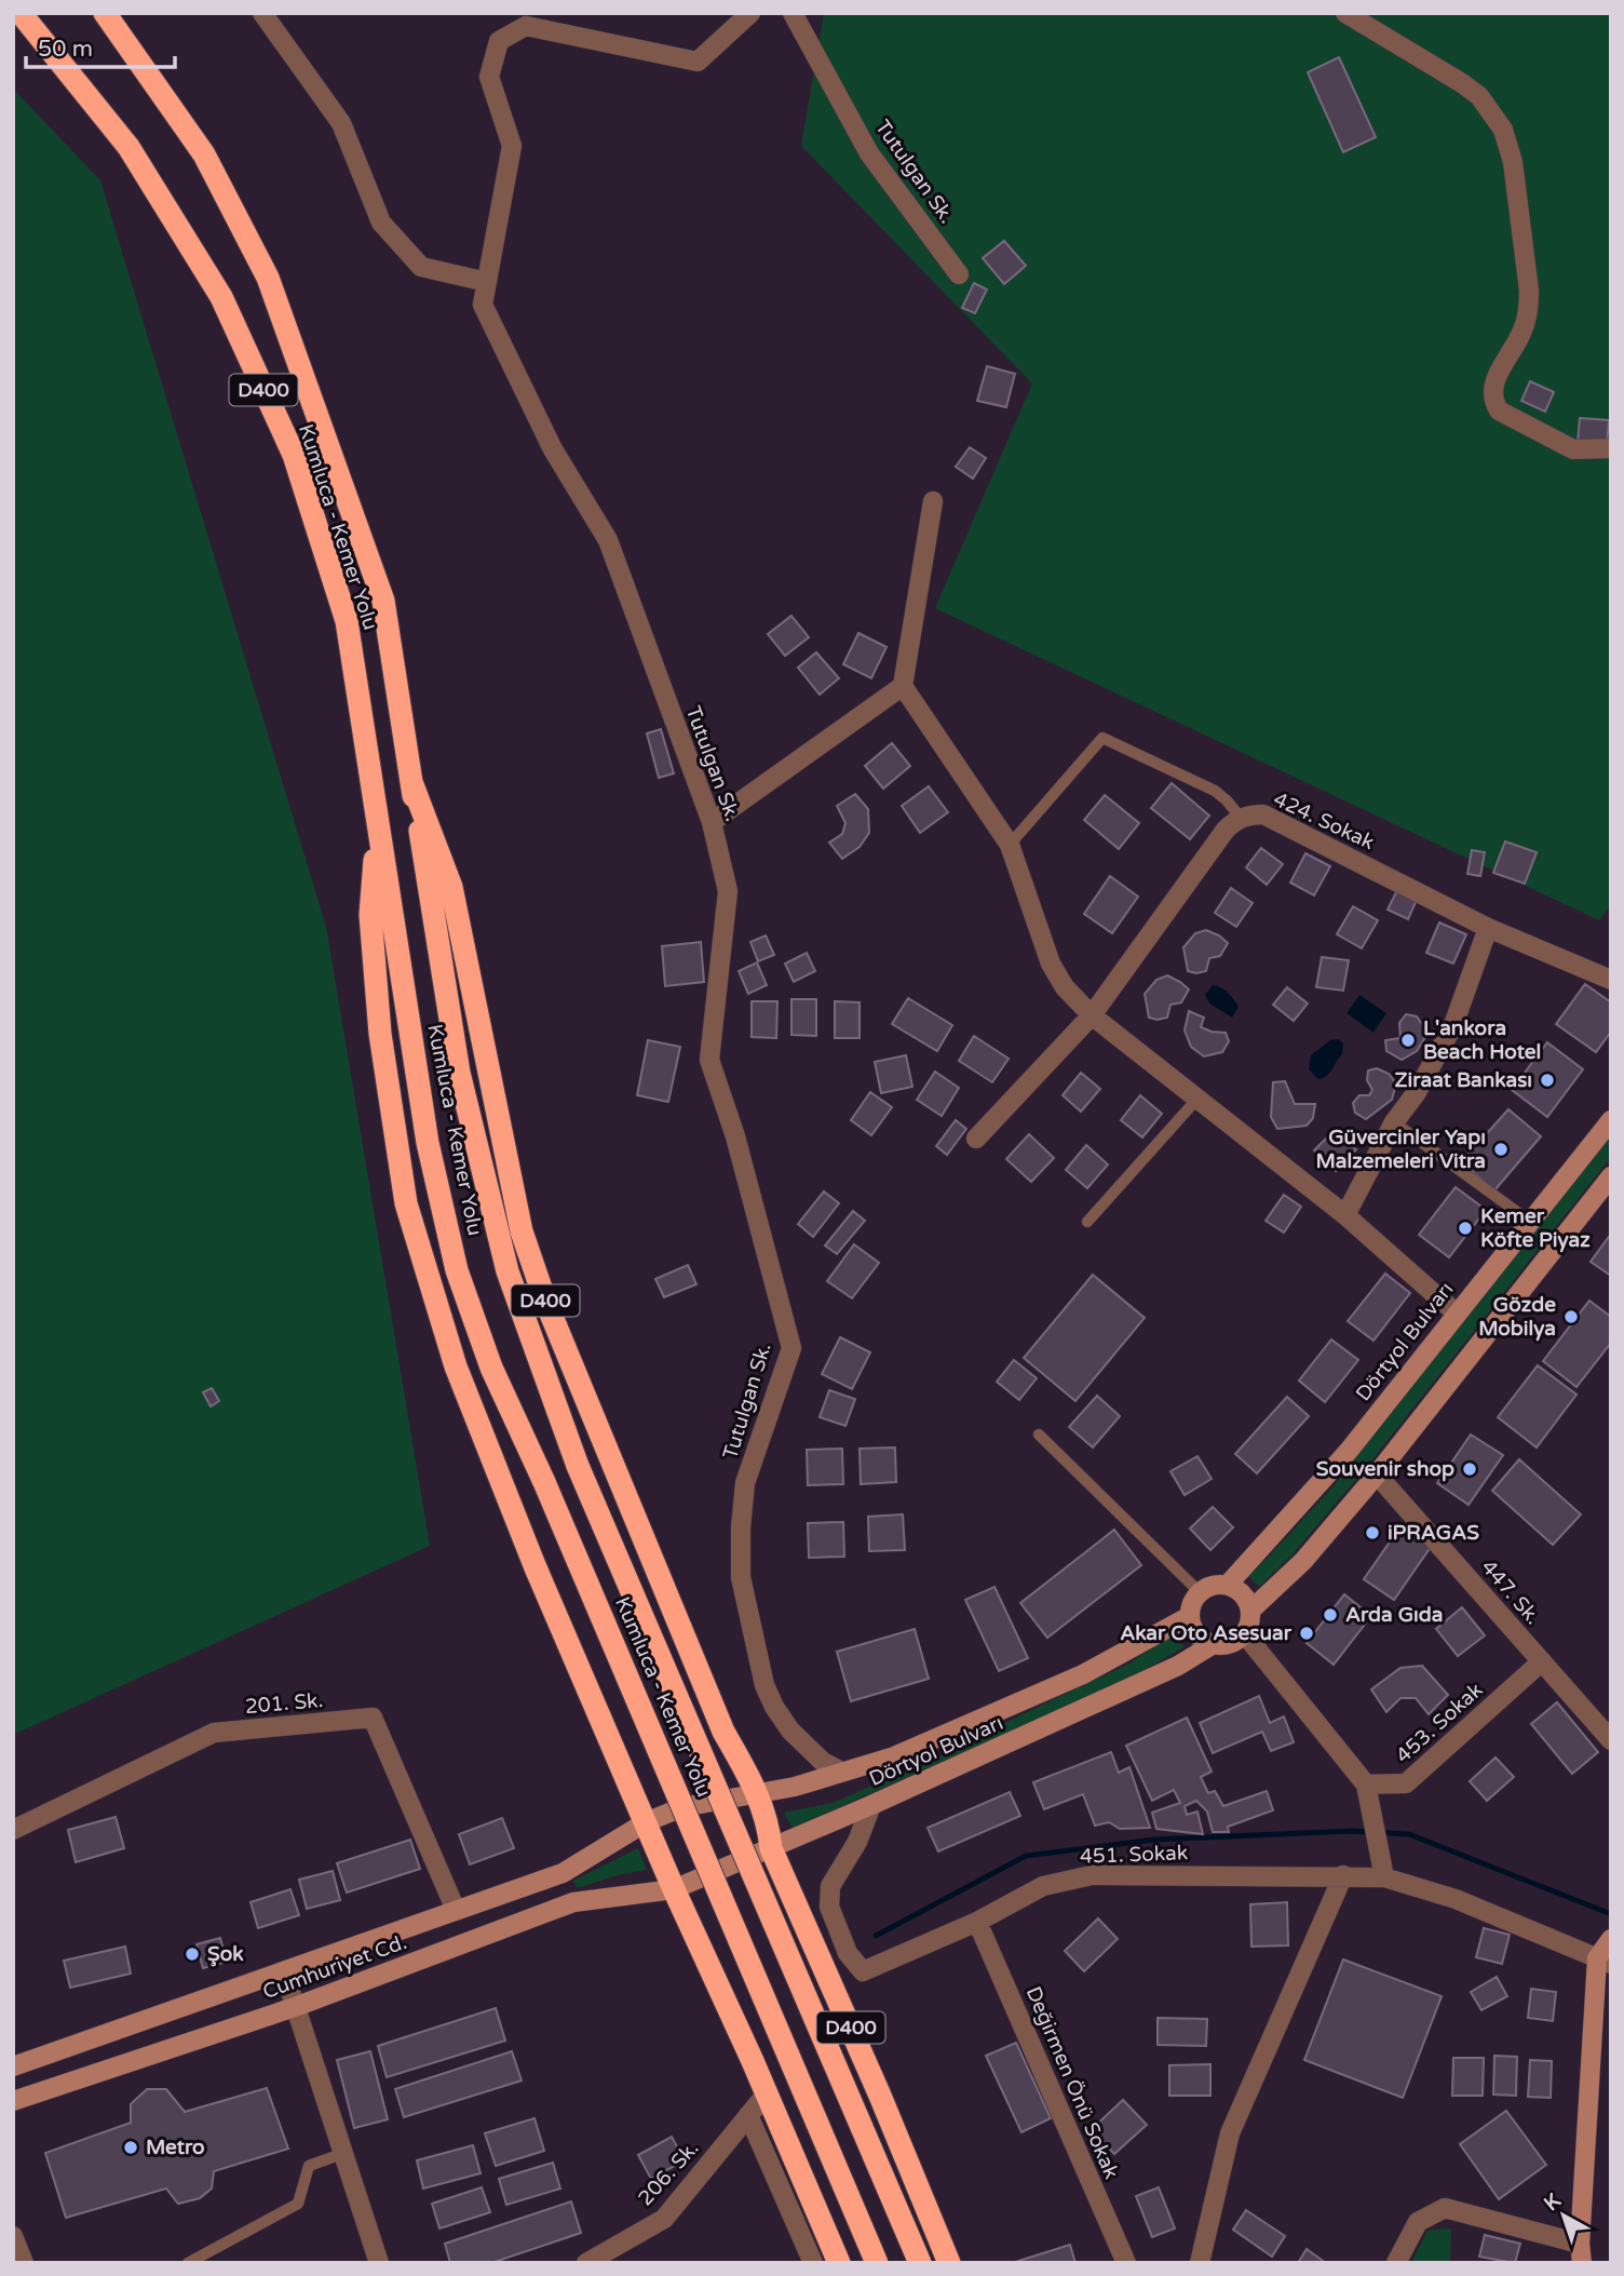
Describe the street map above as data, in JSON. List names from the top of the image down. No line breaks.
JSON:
{"streets":{"highway":["D400","Kumluca - Kemer Yolu"],"main road":["Dörtyol Bulvarı","Cumhuriyet Cd."],"street":["Tutulgan Sk.","424. Sokak","447. Sk.","201. Sk.","453. Sokak","451. Sokak","Değirmen Önü Sokak","206. Sk."]},"crossings":[["Tutulgan Sk.","Dörtyol Bulvarı"],["Kumluca - Kemer Yolu","Dörtyol Bulvarı"],["Dörtyol Bulvarı","451. Sokak"],["Dörtyol Bulvarı","Cumhuriyet Cd."],["447. Sk.","453. Sokak"],["201. Sk.","Cumhuriyet Cd."],["451. Sokak","Değirmen Önü Sokak"]],"places":["L'ankora Beach Hotel","Ziraat Bankası","Güvercinler Yapı Malzemeleri Vitra","Kemer Köfte Piyaz","Gözde Mobilya","Souvenir shop","iPRAGAS","Arda Gıda","Akar Oto Asesuar","Şok","Metro"],"scale_bar":"50 m","north":"top left"}
